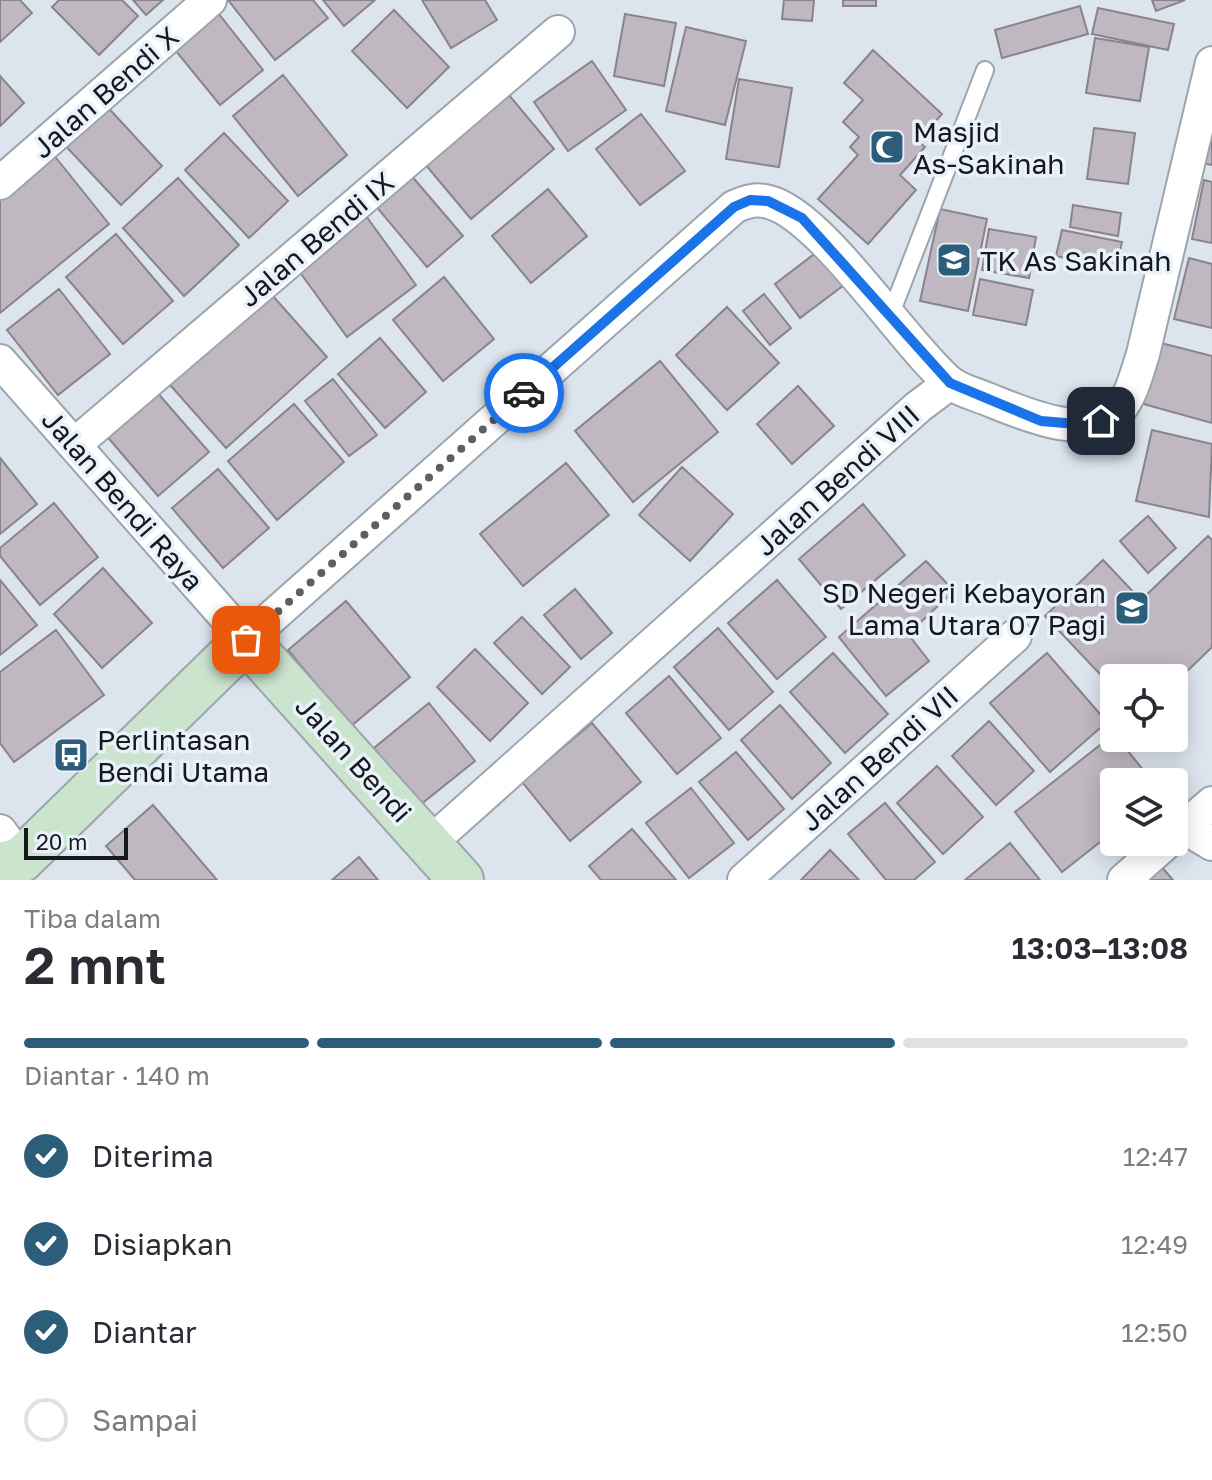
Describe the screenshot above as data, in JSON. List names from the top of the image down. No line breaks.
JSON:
{"streets":{"street":["Jalan Bendi X","Jalan Bendi IX","Jalan Bendi VIII","Jalan Bendi Raya","Jalan Bendi VII","Jalan Bendi"]},"crossings":[["Jalan Bendi IX","Jalan Bendi Raya"],["Jalan Bendi VIII","Jalan Bendi"],["Jalan Bendi Raya","Jalan Bendi"]],"places":{"mosque":["Masjid As-Sakinah"],"school or university":["TK As Sakinah","SD Negeri Kebayoran Lama Utara 07 Pagi"],"bus stop":["Perlintasan Bendi Utama"]},"scale_bar":"20 m","page":{"scale":"20 m","heading":["2 mnt","Tiba dalam","13:03–13:08"],"bar":"Diantar · 140 m","list":[["Diterima","12:47"],["Disiapkan","12:49"],["Diantar","12:50"],"Sampai"]}}
